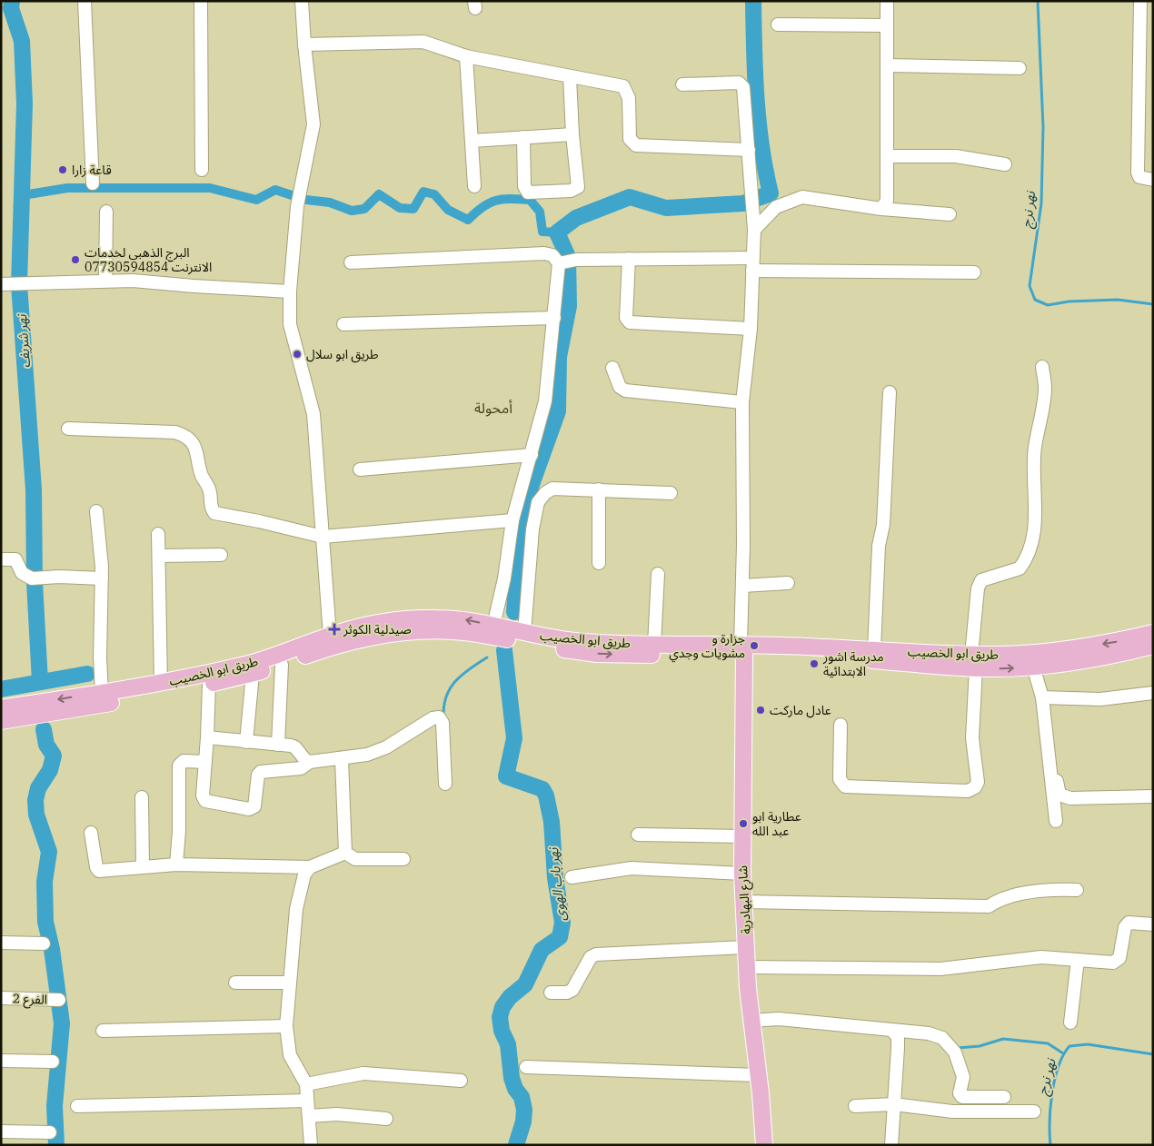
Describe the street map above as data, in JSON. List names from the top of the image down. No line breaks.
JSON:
{"streets":{"main road":["طريق ابو الخصيب","شارع البهادرية"],"street":["الفرع 2"]},"crossings":[["طريق ابو الخصيب","شارع البهادرية"]],"districts":["أمحولة"],"water":["نهر نرج","نهر شريف","نهر باب الهوى"],"places":{"other":["قاعة زارا","البرج الذهبي لخدمات الانترنت 07730594854","طريق ابو سلال","جزارة و مشويات وجدي","مدرسة اشور الابتدائية","عادل ماركت","عطارية ابو عبد الله"],"health":["صيدلية الكوثر"]}}
